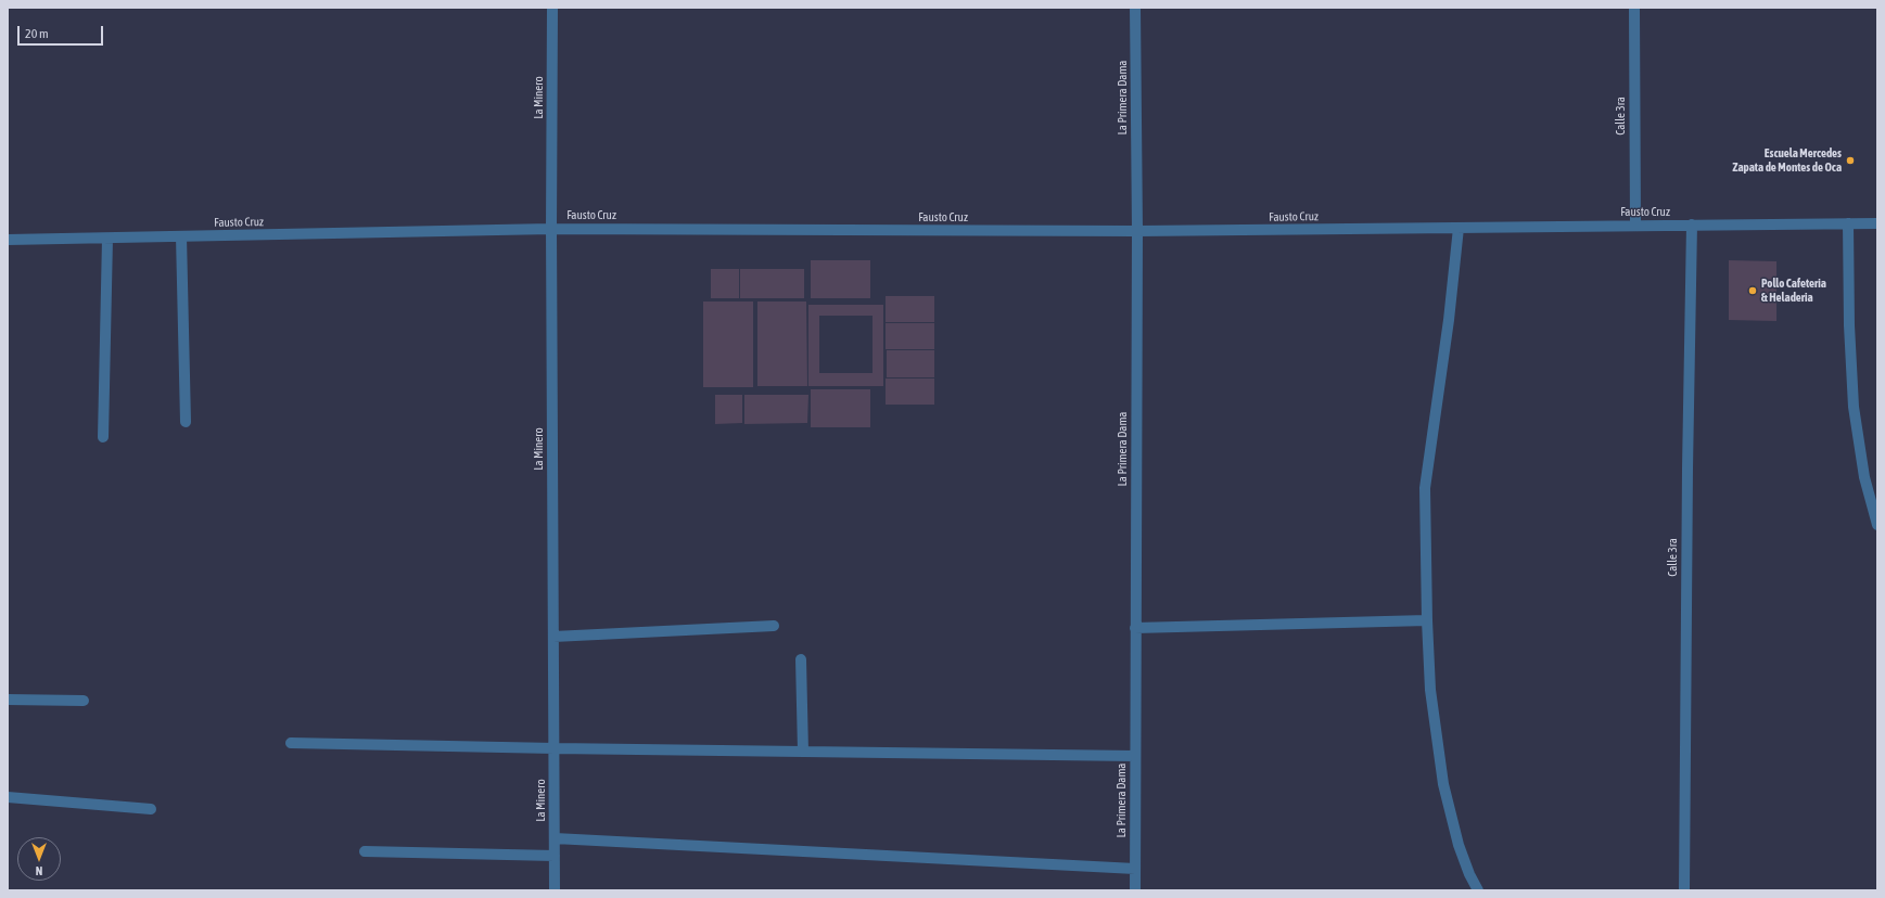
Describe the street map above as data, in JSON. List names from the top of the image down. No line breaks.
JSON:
{"streets":{"street":["La Minero","La Primera Dama","Calle 3ra","Fausto Cruz"]},"crossings":[["La Minero","Fausto Cruz"],["La Primera Dama","Fausto Cruz"],["Calle 3ra","Fausto Cruz"]],"places":["Escuela Mercedes Zapata de Montes de Oca","Pollo Cafeteria & Heladeria"],"scale_bar":"20 m","north":"bottom"}
